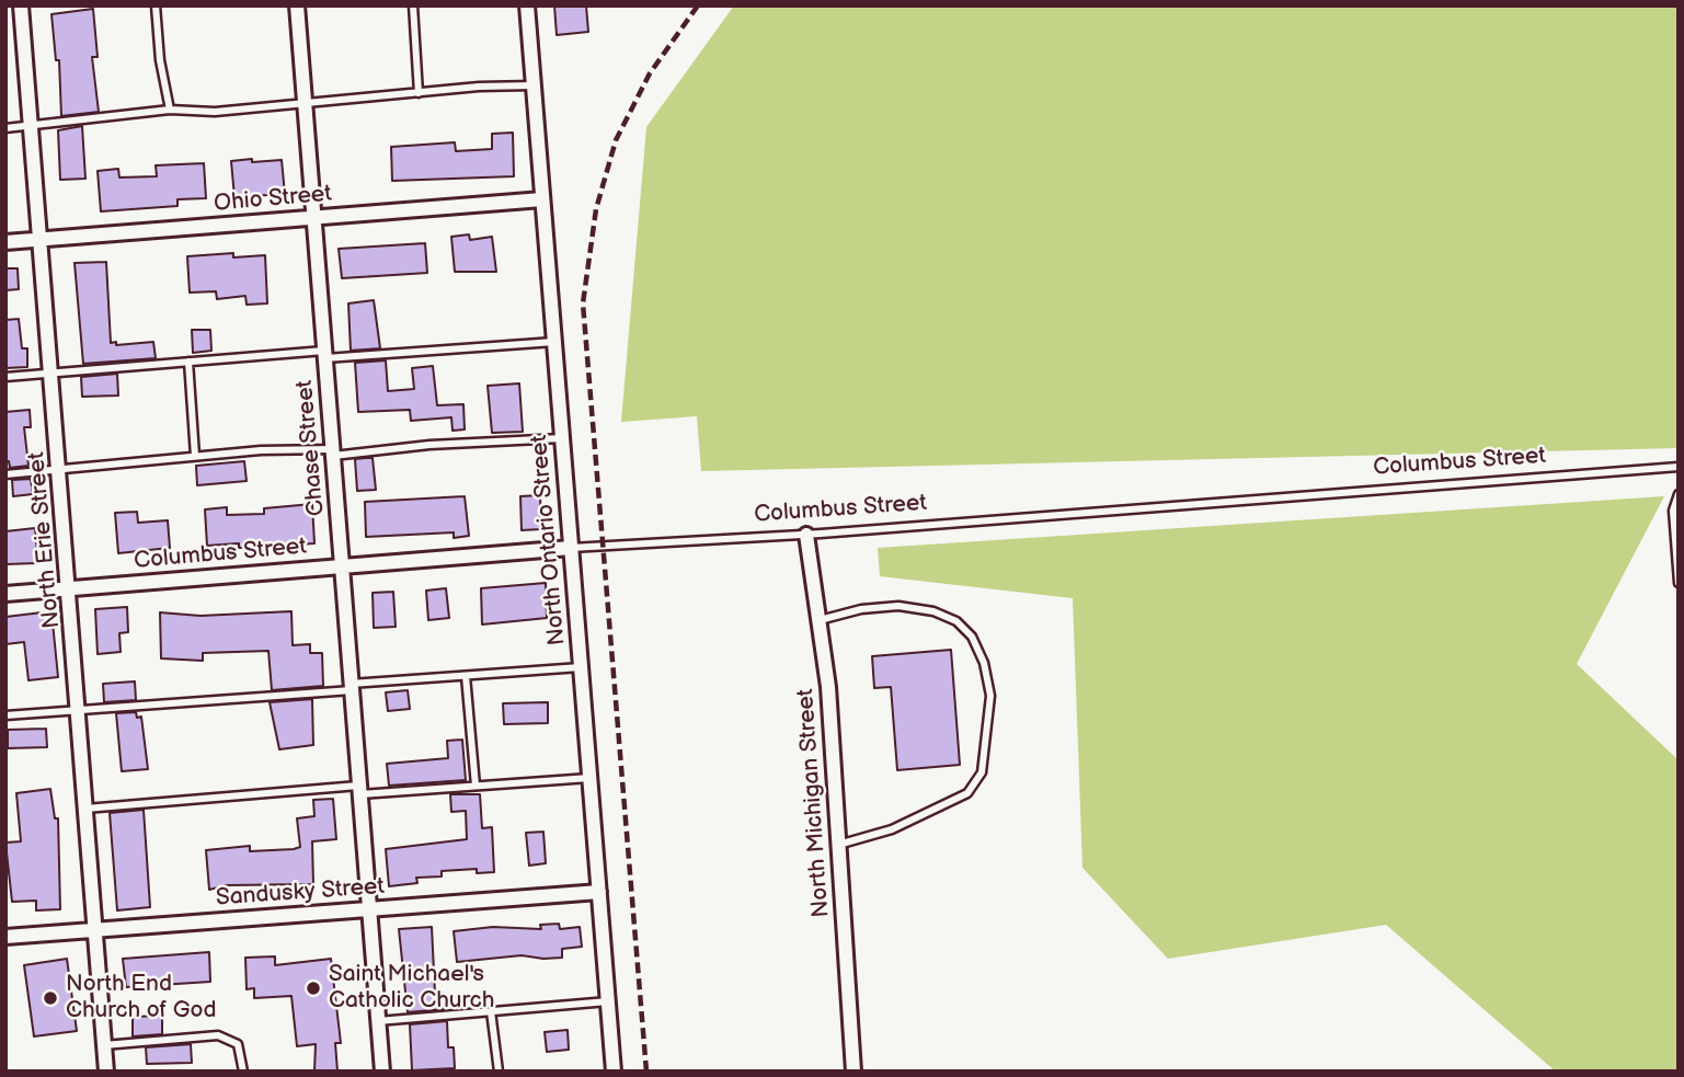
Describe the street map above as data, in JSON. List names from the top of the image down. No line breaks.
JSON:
{"streets":{"street":["Ohio Street","Chase Street","Columbus Street","North Erie Street","North Ontario Street","North Michigan Street","Sandusky Street"]},"crossings":[["Ohio Street","Chase Street"],["Ohio Street","North Erie Street"],["Ohio Street","North Ontario Street"],["Chase Street","Columbus Street"],["Chase Street","Sandusky Street"],["Columbus Street","North Erie Street"],["Columbus Street","North Ontario Street"],["Columbus Street","North Michigan Street"],["North Erie Street","Sandusky Street"],["North Ontario Street","Sandusky Street"]],"places":["Saint Michael's Catholic Church","North End Church of God"]}
